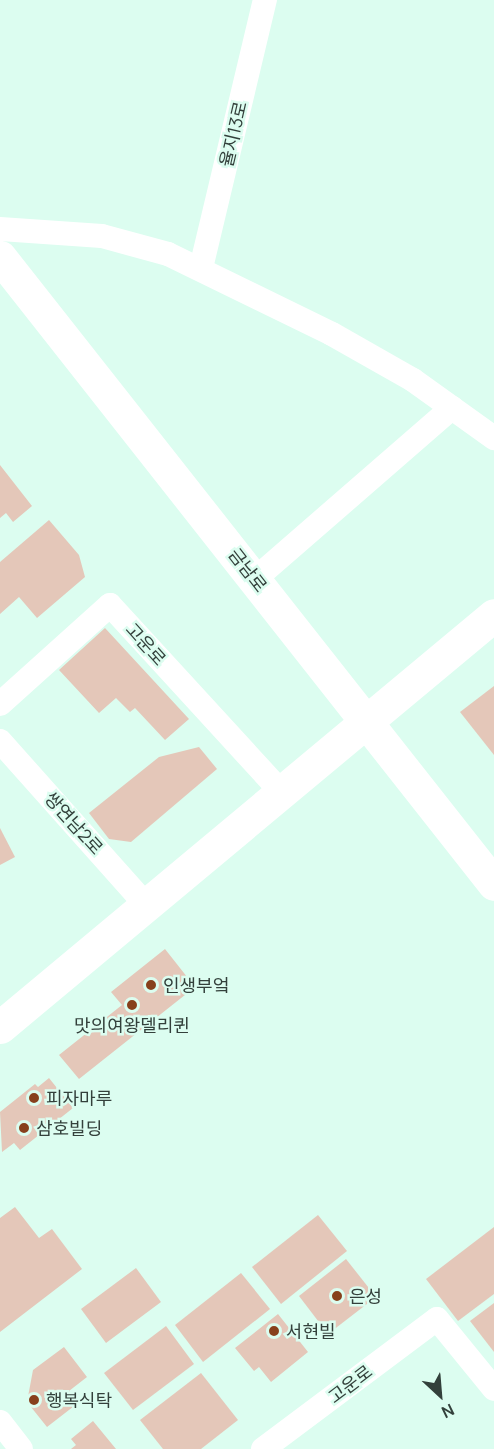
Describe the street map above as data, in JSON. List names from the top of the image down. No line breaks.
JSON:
{"streets":{"street":["율지13로","금남로","고운로","쌍연남2로"]},"places":["인생부엌","맛의여왕델리퀸","피자마루","삼호빌딩","은성","서현빌","행복식탁"],"north":"bottom right"}
